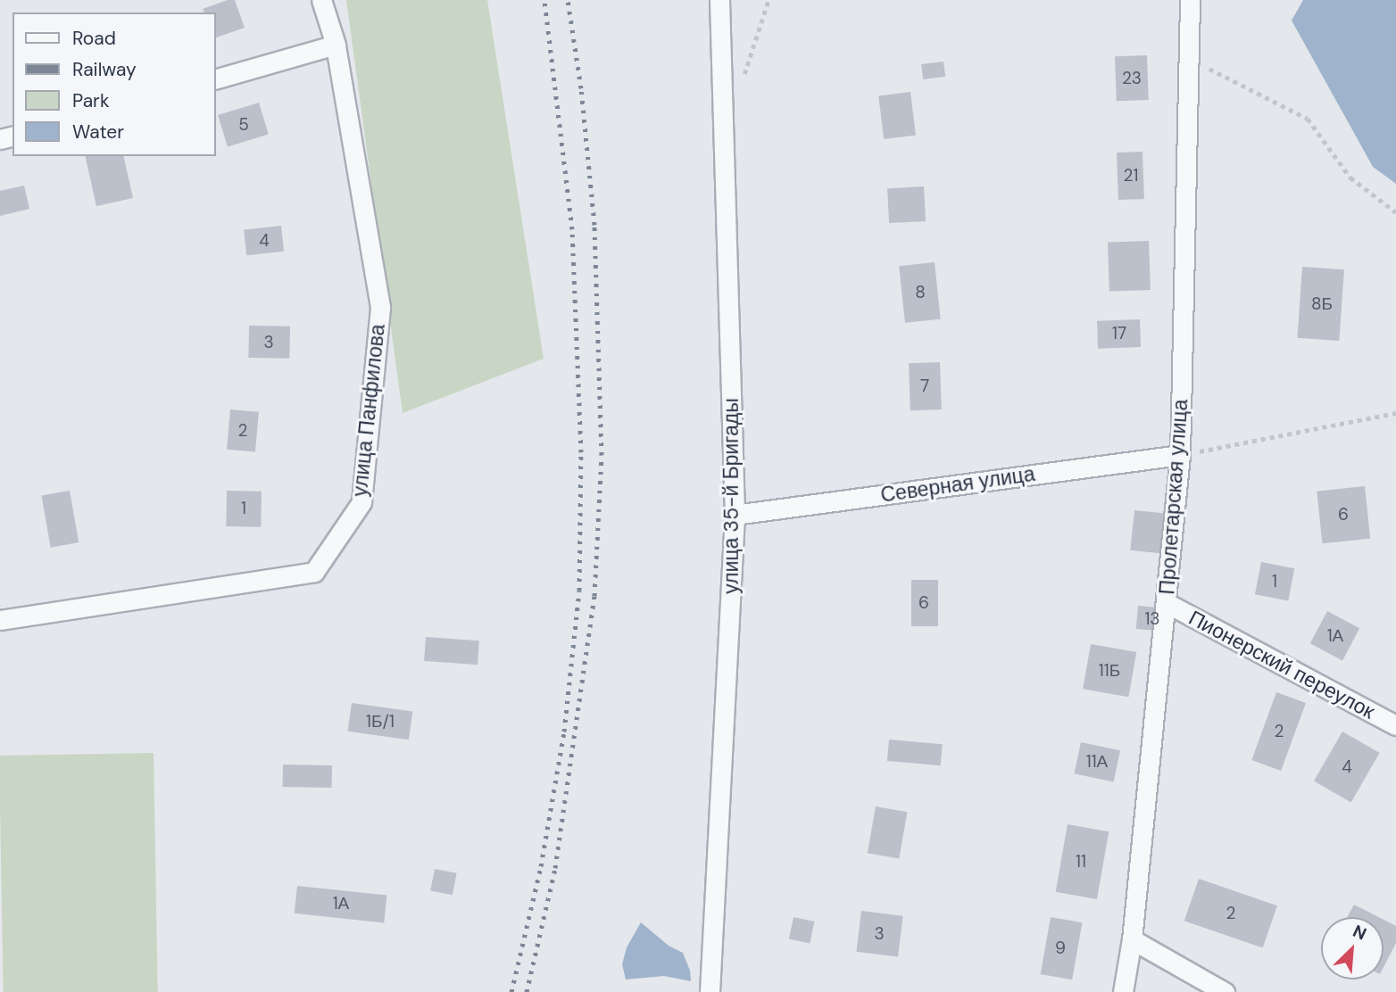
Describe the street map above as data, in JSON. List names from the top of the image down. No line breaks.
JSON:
{"streets":{"street":["улица Панфилова","Северная улица","улица 35-й Бригады","Пролетарская улица","Пионерский переулок"]},"crossings":[["Северная улица","улица 35-й Бригады"],["Северная улица","Пролетарская улица"],["Пролетарская улица","Пионерский переулок"]],"house_numbers":["23","5","21","4","8","8Б","17","3","7","2","1","6","1","6","13","1А","11Б","1Б/1","2","11А","4","11","1А","2","3","9"],"legend":["Road","Railway","Park","Water"],"north":"top right"}
